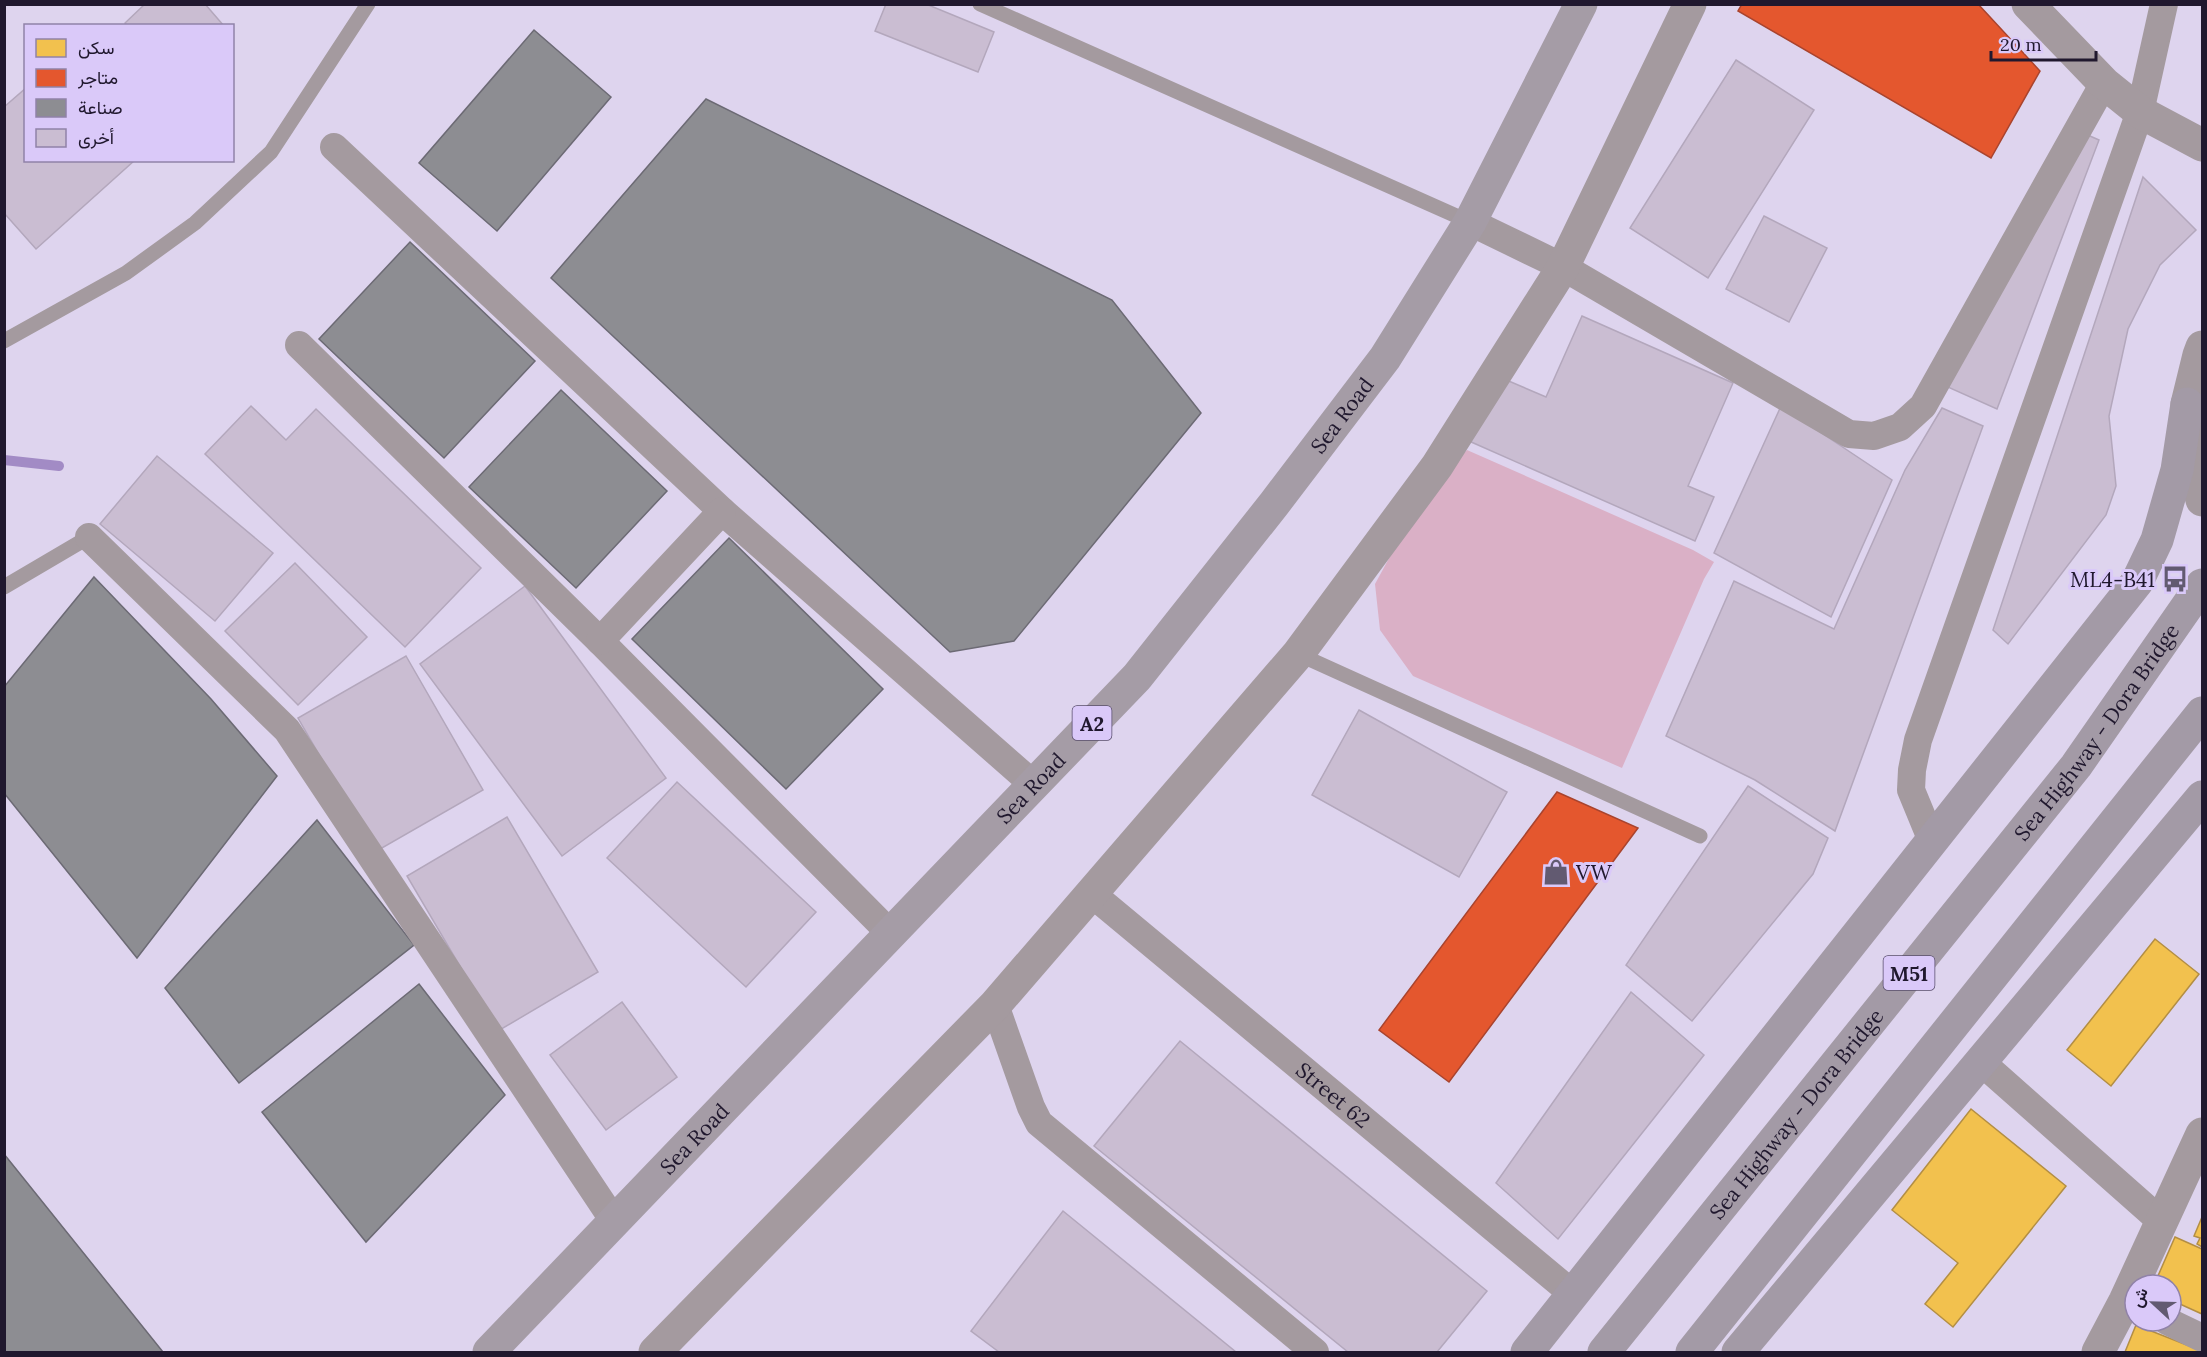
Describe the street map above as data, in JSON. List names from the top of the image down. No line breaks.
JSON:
{"streets":{"highway":["Sea Road","A2","Sea Highway - Dora Bridge","M51"],"street":["Street 62"]},"places":{"bus stop":["ML4-B41"],"shop":["VW"]},"legend":["سكن","متاجر","صناعة","أخرى"],"scale_bar":"20 m","north":"left"}
